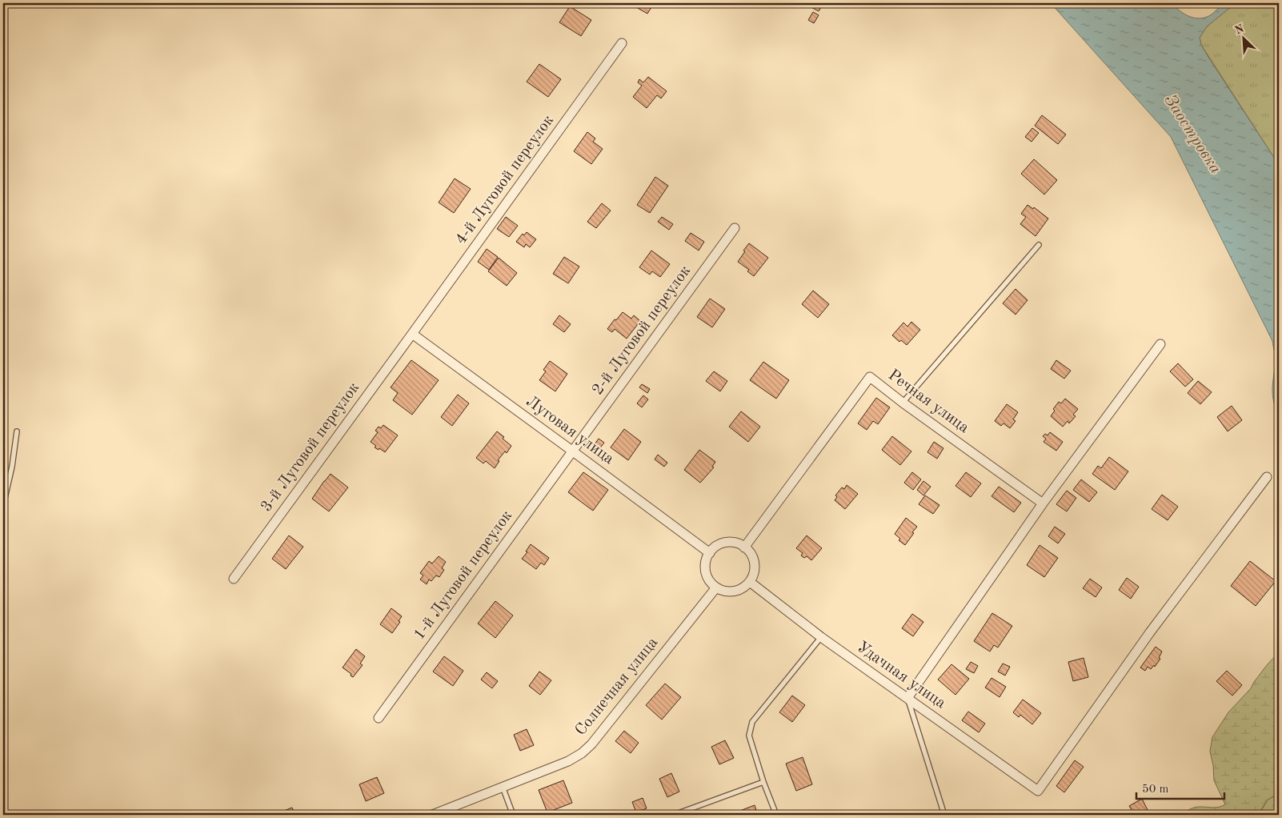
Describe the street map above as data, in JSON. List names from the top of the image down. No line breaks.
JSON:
{"streets":{"street":["4-й Луговой переулок","2-й Луговой переулок","Речная улица","Луговая улица","3-й Луговой переулок","1-й Луговой переулок","Удачная улица","Солнечная улица"]},"crossings":[["4-й Луговой переулок","Луговая улица"],["4-й Луговой переулок","3-й Луговой переулок"],["2-й Луговой переулок","Луговая улица"],["2-й Луговой переулок","1-й Луговой переулок"],["Речная улица","Луговая улица"],["Речная улица","Удачная улица"],["Речная улица","Солнечная улица"],["Луговая улица","3-й Луговой переулок"],["Луговая улица","1-й Луговой переулок"],["Луговая улица","Удачная улица"],["Луговая улица","Солнечная улица"],["Удачная улица","Солнечная улица"]],"water":["Заостровка"],"scale_bar":"50 m","north":"top left"}
